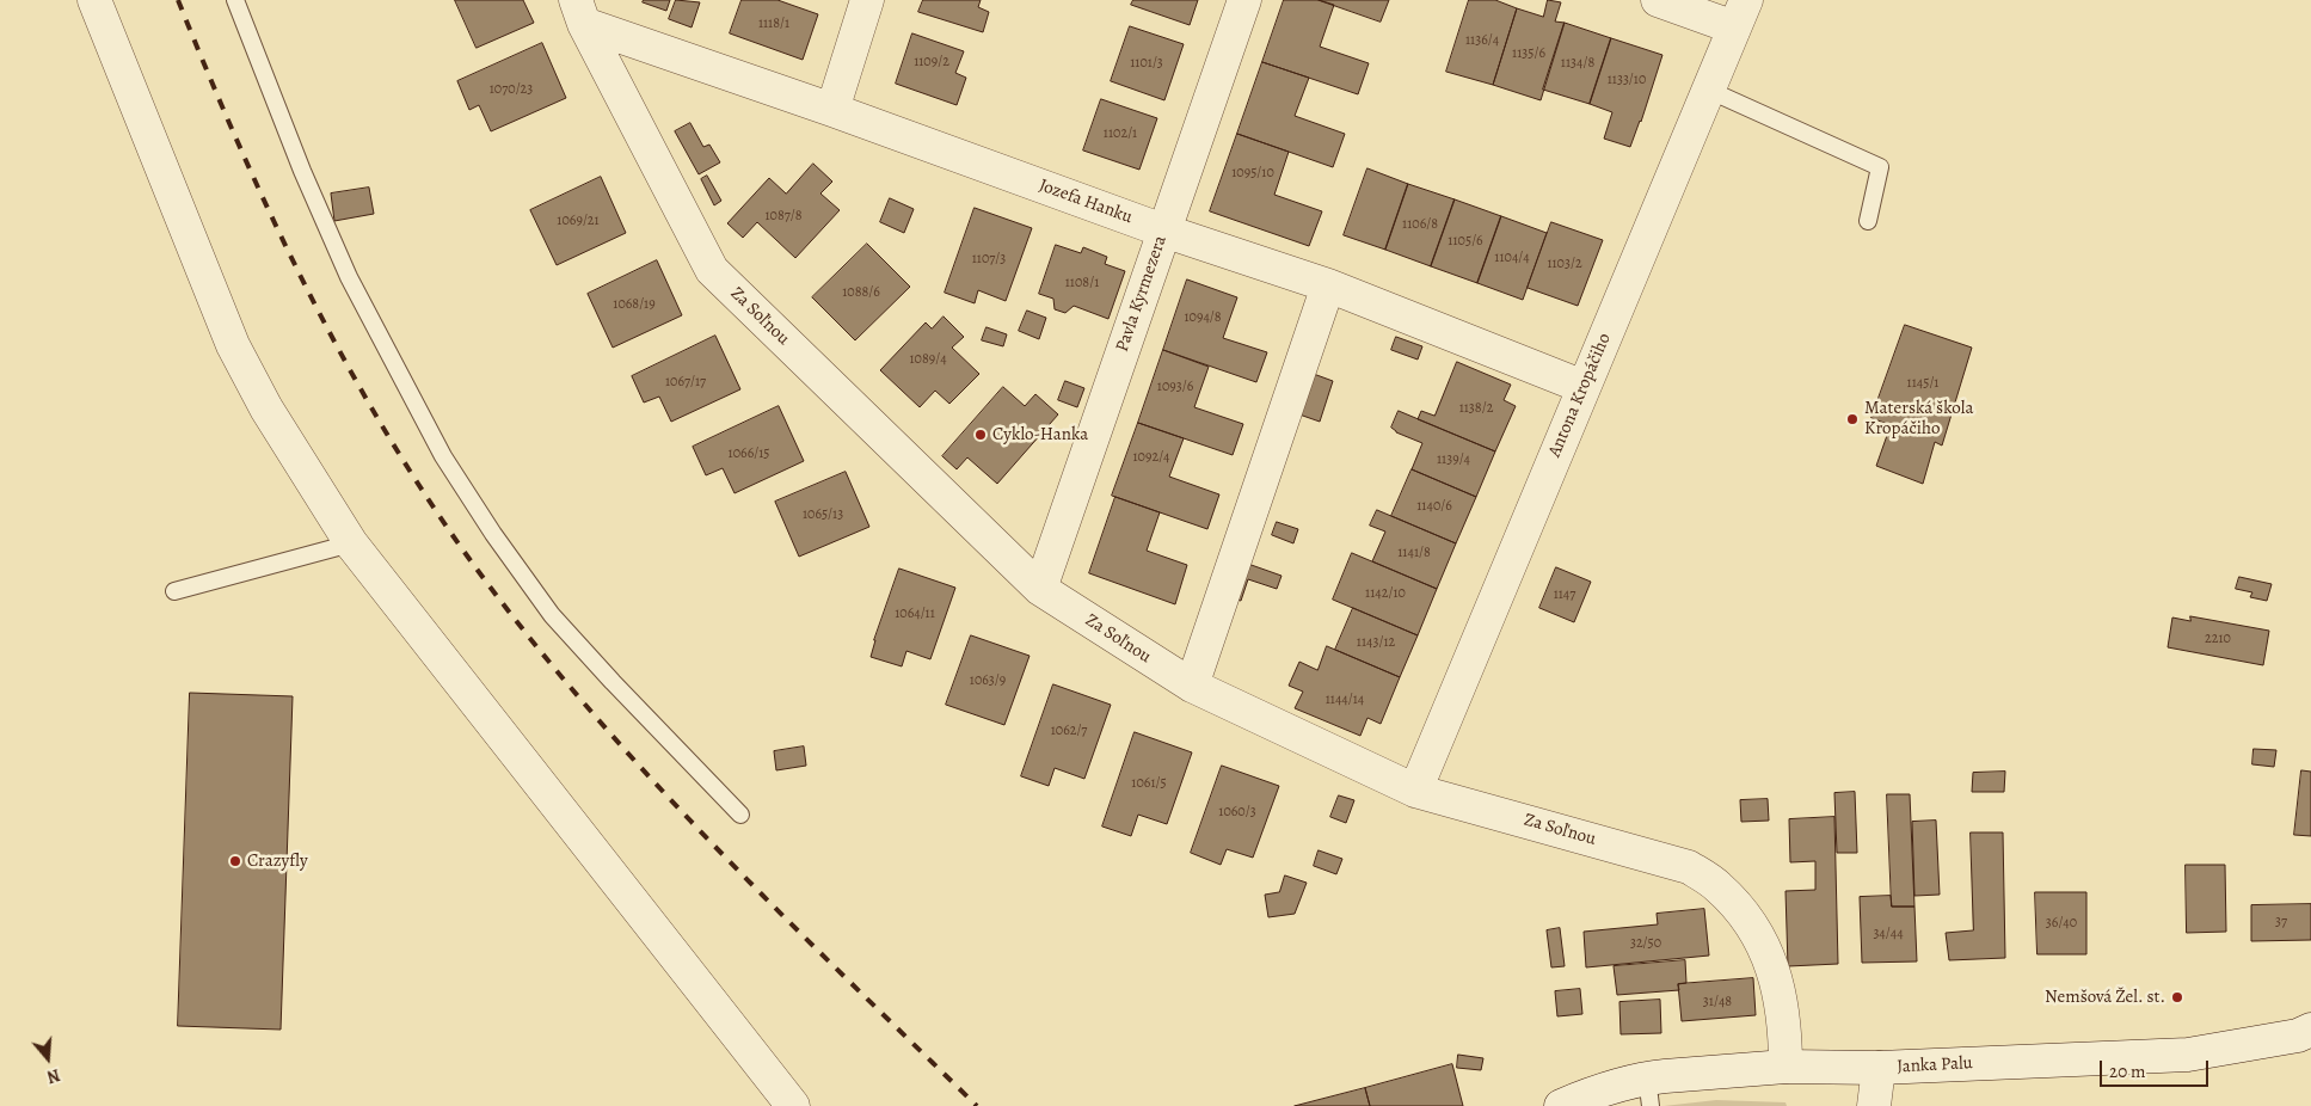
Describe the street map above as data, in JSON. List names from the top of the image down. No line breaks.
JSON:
{"streets":{"street":["Jozefa Hanku","Pavla Kyrmezera","Za Soľnou","Antona Kropáčiho","Janka Palu"]},"crossings":[["Jozefa Hanku","Pavla Kyrmezera"],["Jozefa Hanku","Za Soľnou"],["Jozefa Hanku","Antona Kropáčiho"],["Pavla Kyrmezera","Za Soľnou"],["Za Soľnou","Antona Kropáčiho"],["Za Soľnou","Janka Palu"]],"places":["Materská škola Kropáčiho","Cyklo-Hanka","Crazyfly","Nemšová Žel. st."],"house_numbers":["1118/1","1136/4","1135/6","1109/2","1101/3","1134/8","1133/10","1070/23","1102/1","1095/10","1087/8","1069/21","1106/8","1105/6","1104/4","1107/3","1103/2","1108/1","1088/6","1068/19","1094/8","1089/4","1067/17","1145/1","1093/6","1138/2","1066/15","1092/4","1139/4","1140/6","1065/13","1141/8","1142/10","1147","1064/11","2210","1143/12","1063/9","1144/14","1062/7","1061/5","1060/3","37","36/40","34/44","32/50","31/48"],"scale_bar":"20 m","north":"bottom"}
